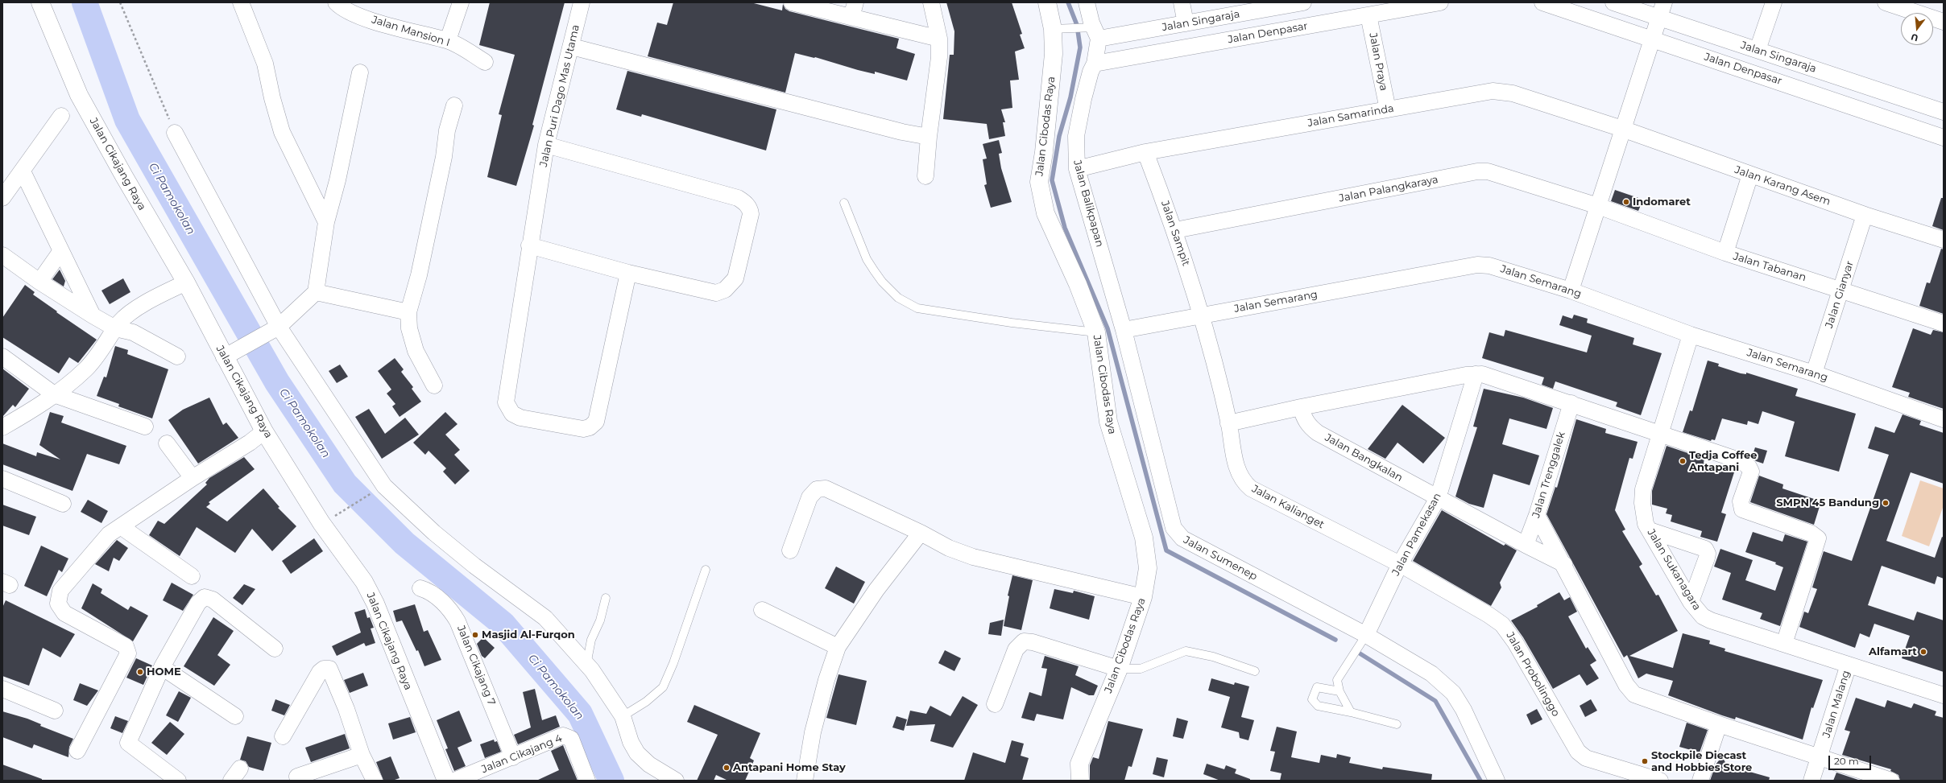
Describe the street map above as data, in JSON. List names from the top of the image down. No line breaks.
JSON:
{"streets":{"main road":["Jalan Cibodas Raya","Jalan Cikajang Raya"],"street":["Jalan Singaraja","Jalan Mansion I","Jalan Denpasar","Jalan Praya","Jalan Puri Dago Mas Utama","Jalan Samarinda","Jalan Karang Asem","Jalan Palangkaraya","Jalan Balikpapan","Jalan Sampit","Jalan Tabanan","Jalan Semarang","Jalan Gianyar","Jalan Bangkalan","Jalan Trenggalek","Jalan Kalianget","Jalan Pamekasan","Jalan Sumenep","Jalan Sukanagara","Jalan Cikajang 7","Jalan Probolinggo","Jalan Malang","Jalan Cikajang 4"]},"crossings":[["Jalan Singaraja","Jalan Denpasar"],["Jalan Singaraja","Jalan Balikpapan"],["Jalan Denpasar","Jalan Praya"],["Jalan Denpasar","Jalan Balikpapan"],["Jalan Praya","Jalan Samarinda"],["Jalan Samarinda","Jalan Karang Asem"],["Jalan Samarinda","Jalan Balikpapan"],["Jalan Samarinda","Jalan Sampit"],["Jalan Karang Asem","Jalan Gianyar"],["Jalan Palangkaraya","Jalan Sampit"],["Jalan Palangkaraya","Jalan Tabanan"],["Jalan Balikpapan","Jalan Semarang"],["Jalan Balikpapan","Jalan Sumenep"],["Jalan Sampit","Jalan Semarang"],["Jalan Sampit","Jalan Kalianget"],["Jalan Tabanan","Jalan Gianyar"],["Jalan Semarang","Jalan Gianyar"],["Jalan Semarang","Jalan Kalianget"],["Jalan Semarang","Jalan Sumenep"],["Jalan Semarang","Jalan Sukanagara"],["Jalan Bangkalan","Jalan Trenggalek"],["Jalan Bangkalan","Jalan Pamekasan"],["Jalan Kalianget","Jalan Pamekasan"],["Jalan Kalianget","Jalan Probolinggo"],["Jalan Pamekasan","Jalan Sumenep"],["Jalan Pamekasan","Jalan Probolinggo"],["Jalan Sukanagara","Jalan Malang"],["Jalan Cikajang 7","Jalan Cikajang 4"]],"water":["Ci Pamokolan"],"places":["Indomaret","Tedja Coffee Antapani","SMPN 45 Bandung","Masjid Al-Furqon","Alfamart","HOME","Stockpile Diecast and Hobbies Store","Antapani Home Stay"],"scale_bar":"20 m","north":"bottom"}
